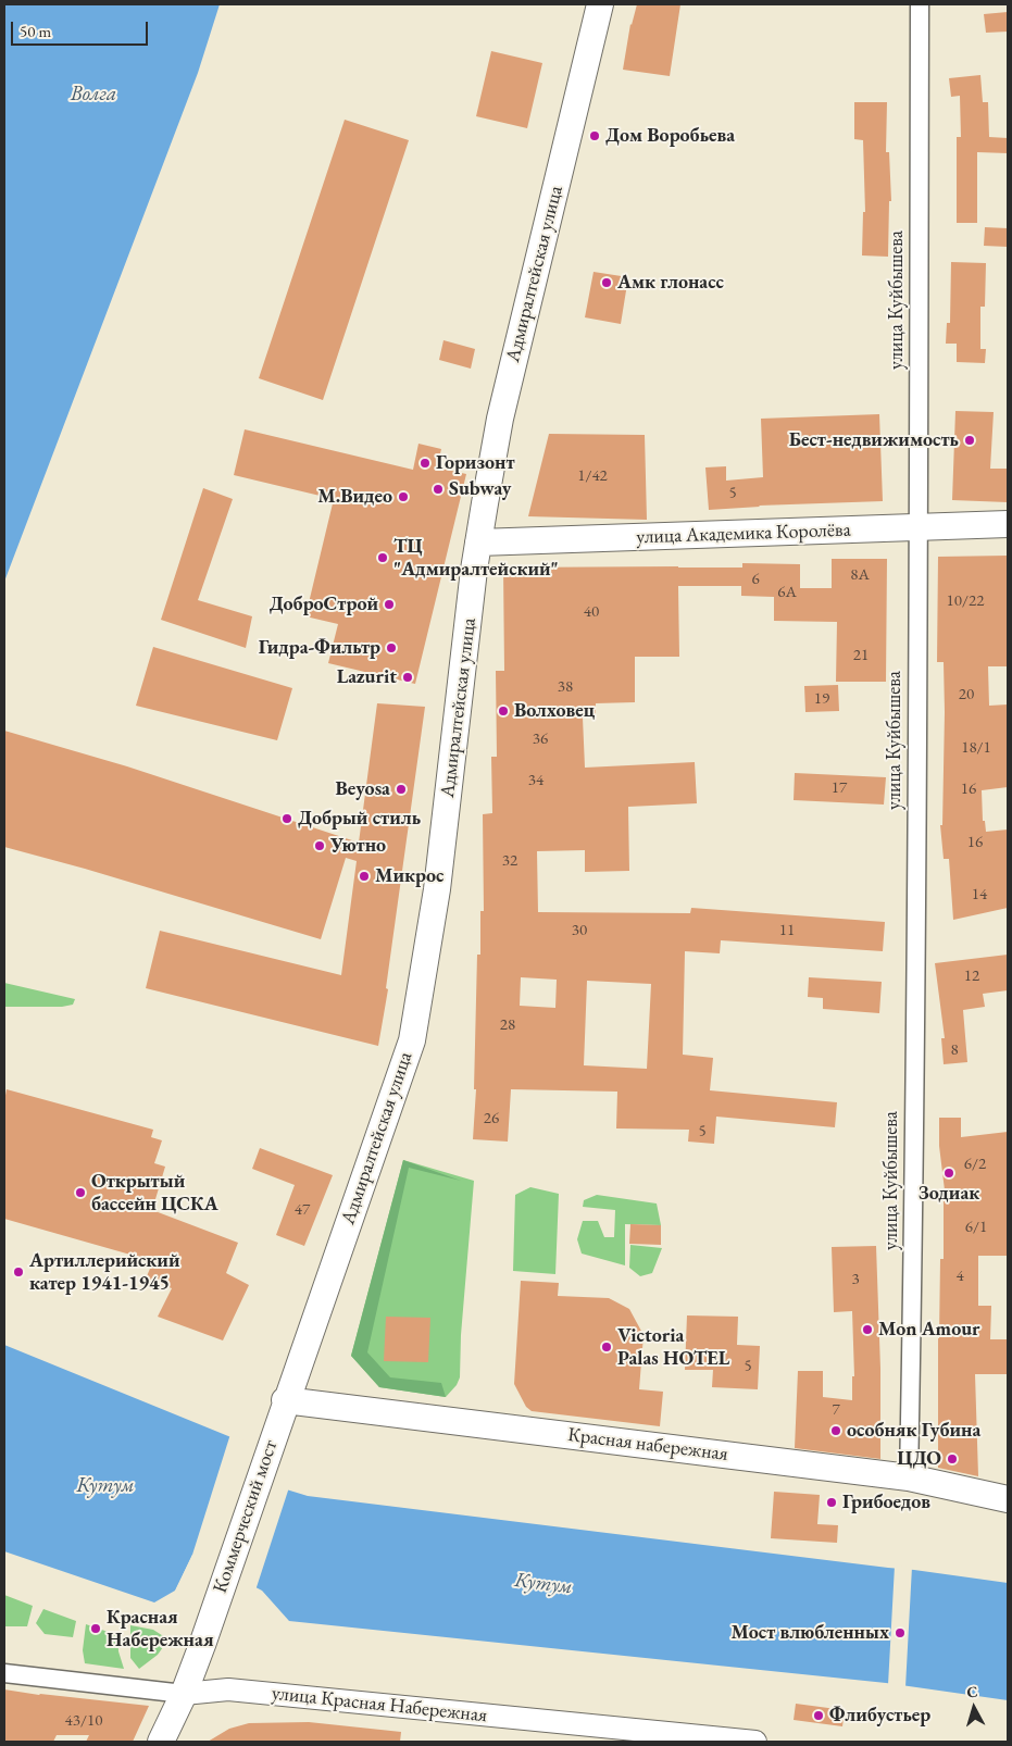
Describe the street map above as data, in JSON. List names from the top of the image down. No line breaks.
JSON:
{"streets":{"main road":["Адмиралтейская улица","улица Академика Королёва","Красная набережная","Коммерческий мост"],"street":["улица Куйбышева","улица Красная Набережная"]},"crossings":[["Адмиралтейская улица","улица Академика Королёва"],["Адмиралтейская улица","Красная набережная"],["Адмиралтейская улица","Коммерческий мост"],["улица Куйбышева","улица Академика Королёва"],["улица Куйбышева","Красная набережная"],["Красная набережная","Коммерческий мост"],["Коммерческий мост","улица Красная Набережная"]],"water":["Волга","Кутум"],"places":["Дом Воробьева","Амк глонасс","Бест-недвижимость","Горизонт","Subway","М.Видео","ТЦ \"Адмиралтейский\"","ДоброСтрой","Гидра-Фильтр","Lazurit","Волховец","Beyosa","Добрый стиль","Уютно","Микрос","Зодиак","Открытый бассейн ЦСКА","Артиллерийский катер 1941-1945","Mon Amour","Victoria Palas HOTEL","особняк Губина","ЦДО","Грибоедов","Красная Набережная","Мост влюбленных","Флибустьер"],"house_numbers":["1/42","5","8А","6","6А","10/22","40","21","38","20","19","36","18/1","34","17","16","16","32","14","30","11","12","28","8","26","5","6/2","47","6/1","4","3","5","7","43/10"],"scale_bar":"50 m","north":"top"}
